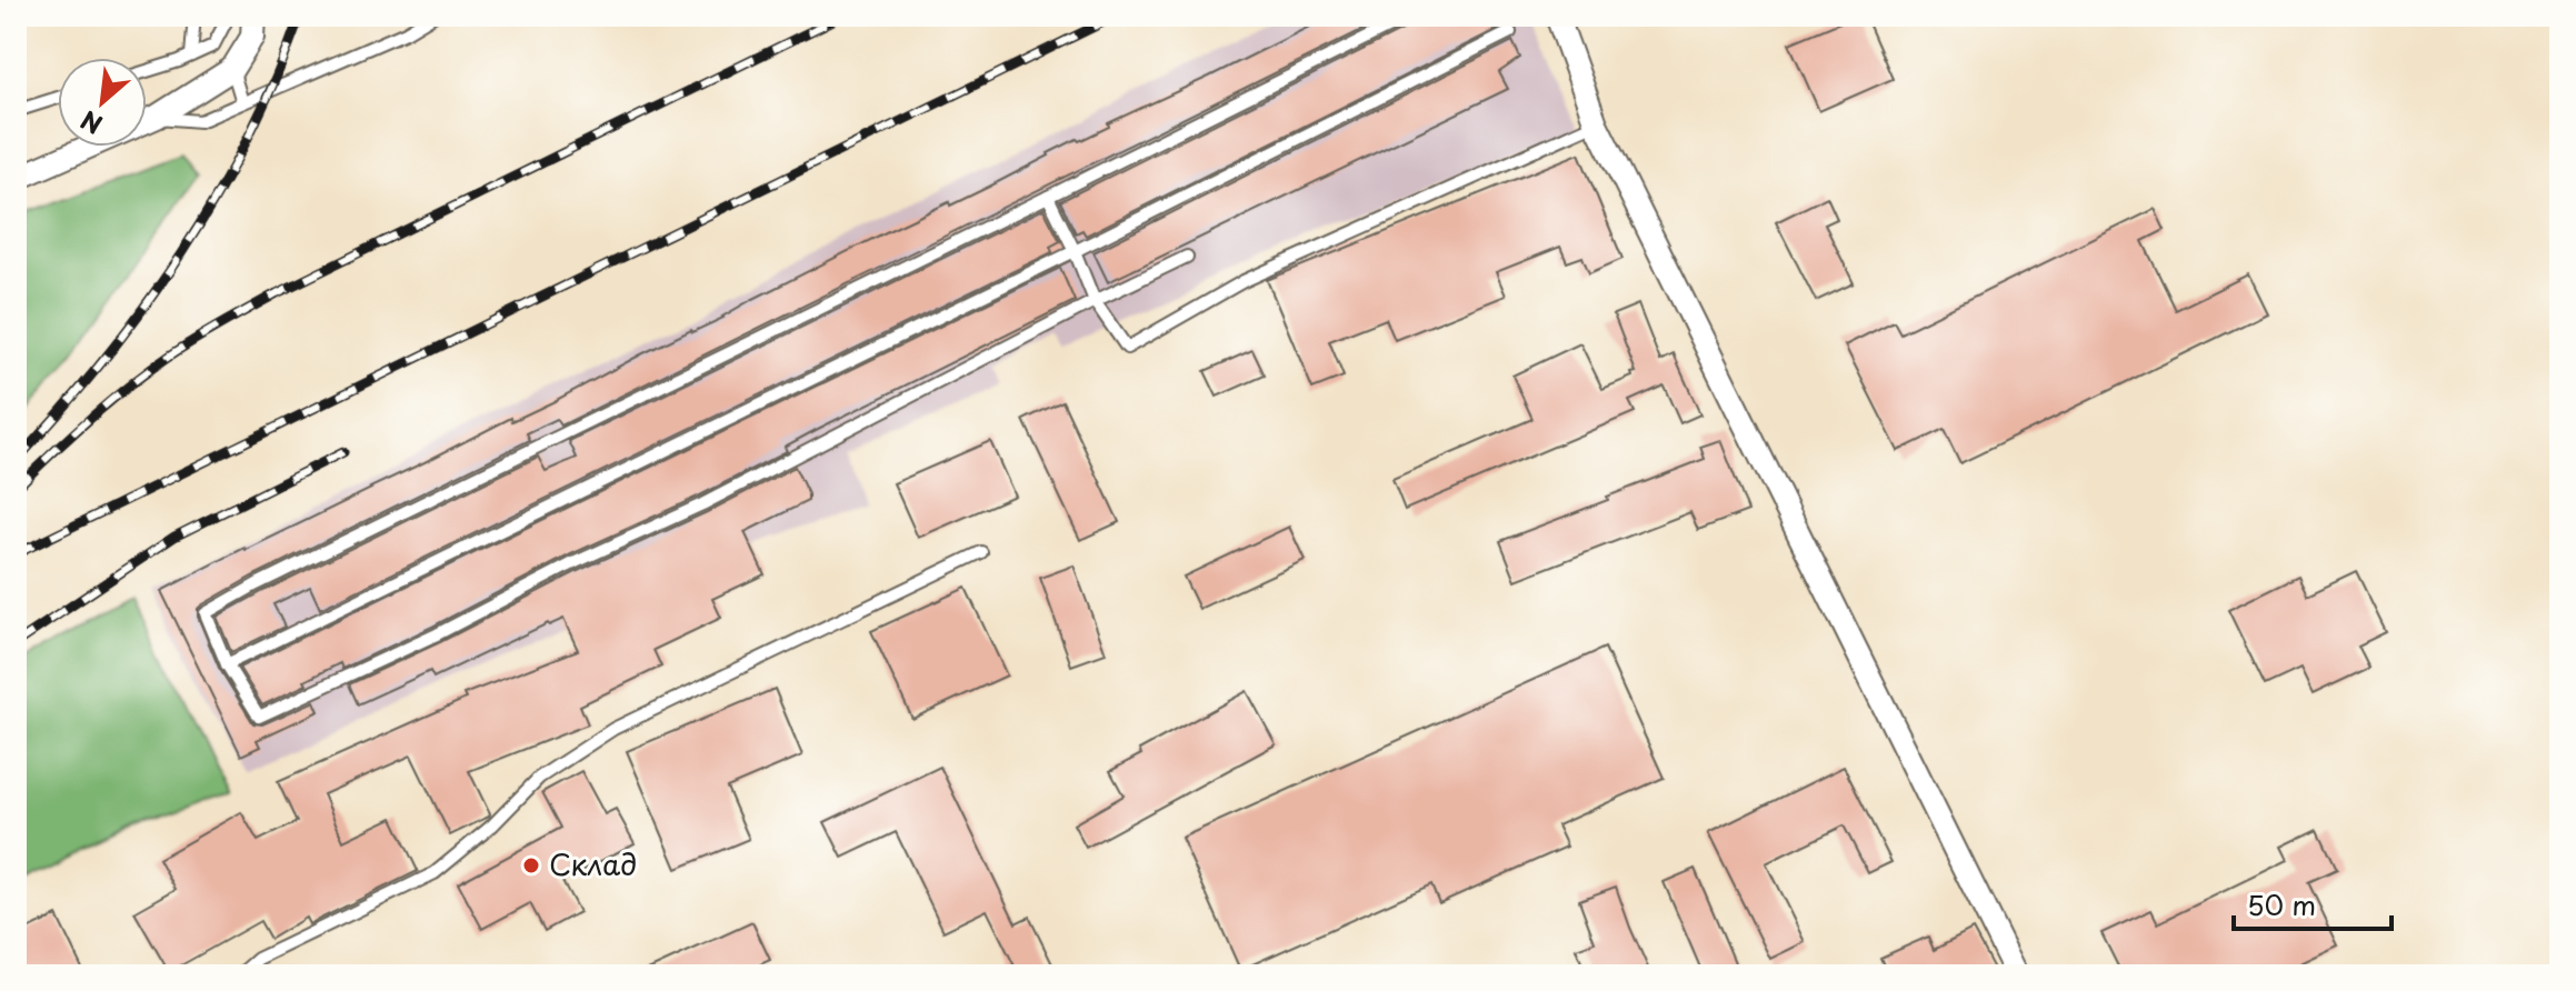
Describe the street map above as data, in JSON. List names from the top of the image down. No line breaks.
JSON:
{"places":["Склад"],"scale_bar":"50 m","north":"bottom left"}
